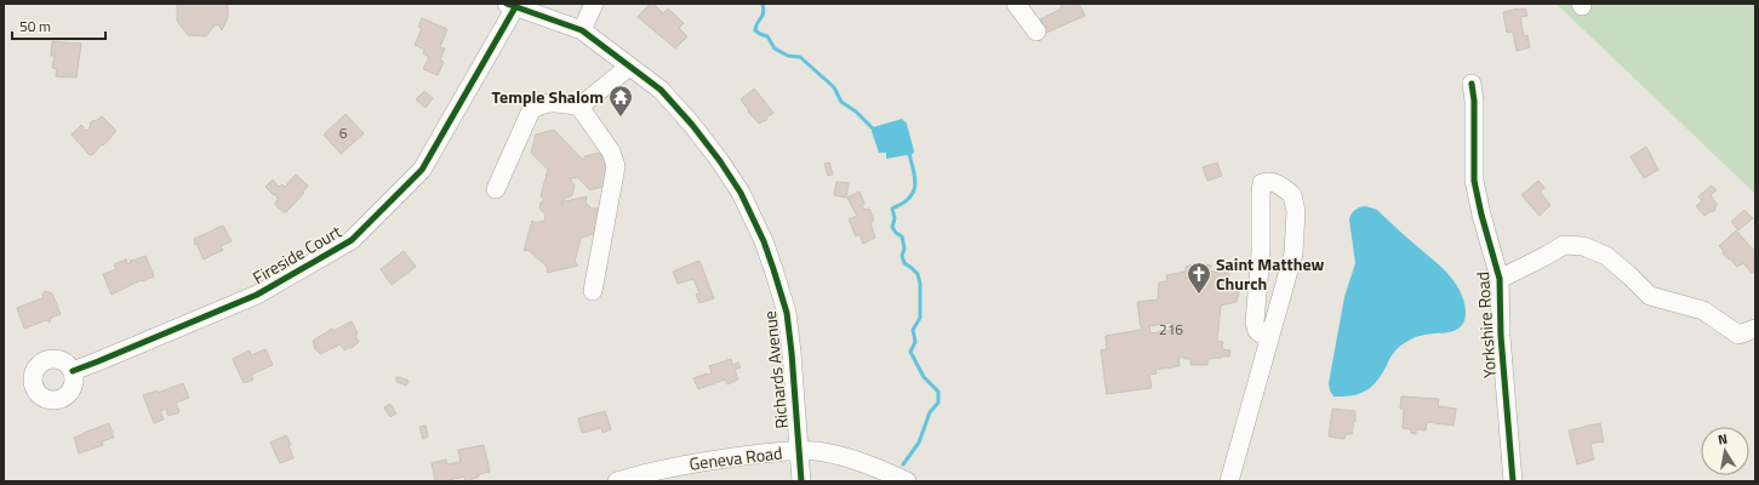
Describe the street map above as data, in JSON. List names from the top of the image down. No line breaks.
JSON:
{"streets":{"street":["Fireside Court","Yorkshire Road","Richards Avenue","Geneva Road"]},"crossings":[["Fireside Court","Richards Avenue"],["Richards Avenue","Geneva Road"]],"places":{"temple":["Temple Shalom"],"church":["Saint Matthew Church"]},"house_numbers":["6","216"],"scale_bar":"50 m","north":"top"}
